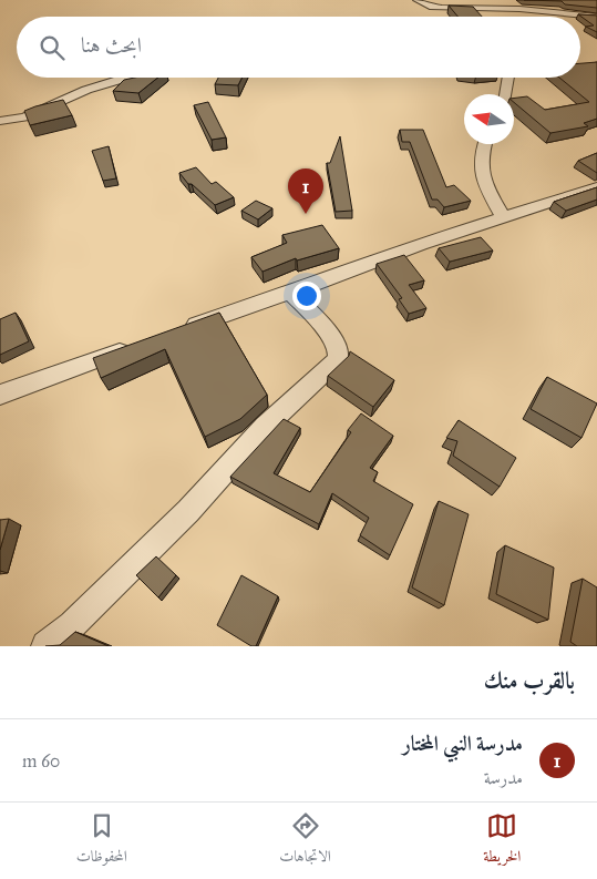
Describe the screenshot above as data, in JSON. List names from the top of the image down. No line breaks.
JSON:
{"north":"left","page":{"search":"ابحث هنا","pins":"1","heading":"بالقرب منك","list":[{"mark":"1","name":"مدرسة النبي المختار","note":"مدرسة","value":"60 m"}],"nav":["الخريطة","الاتجاهات","المحفوظات"]}}
